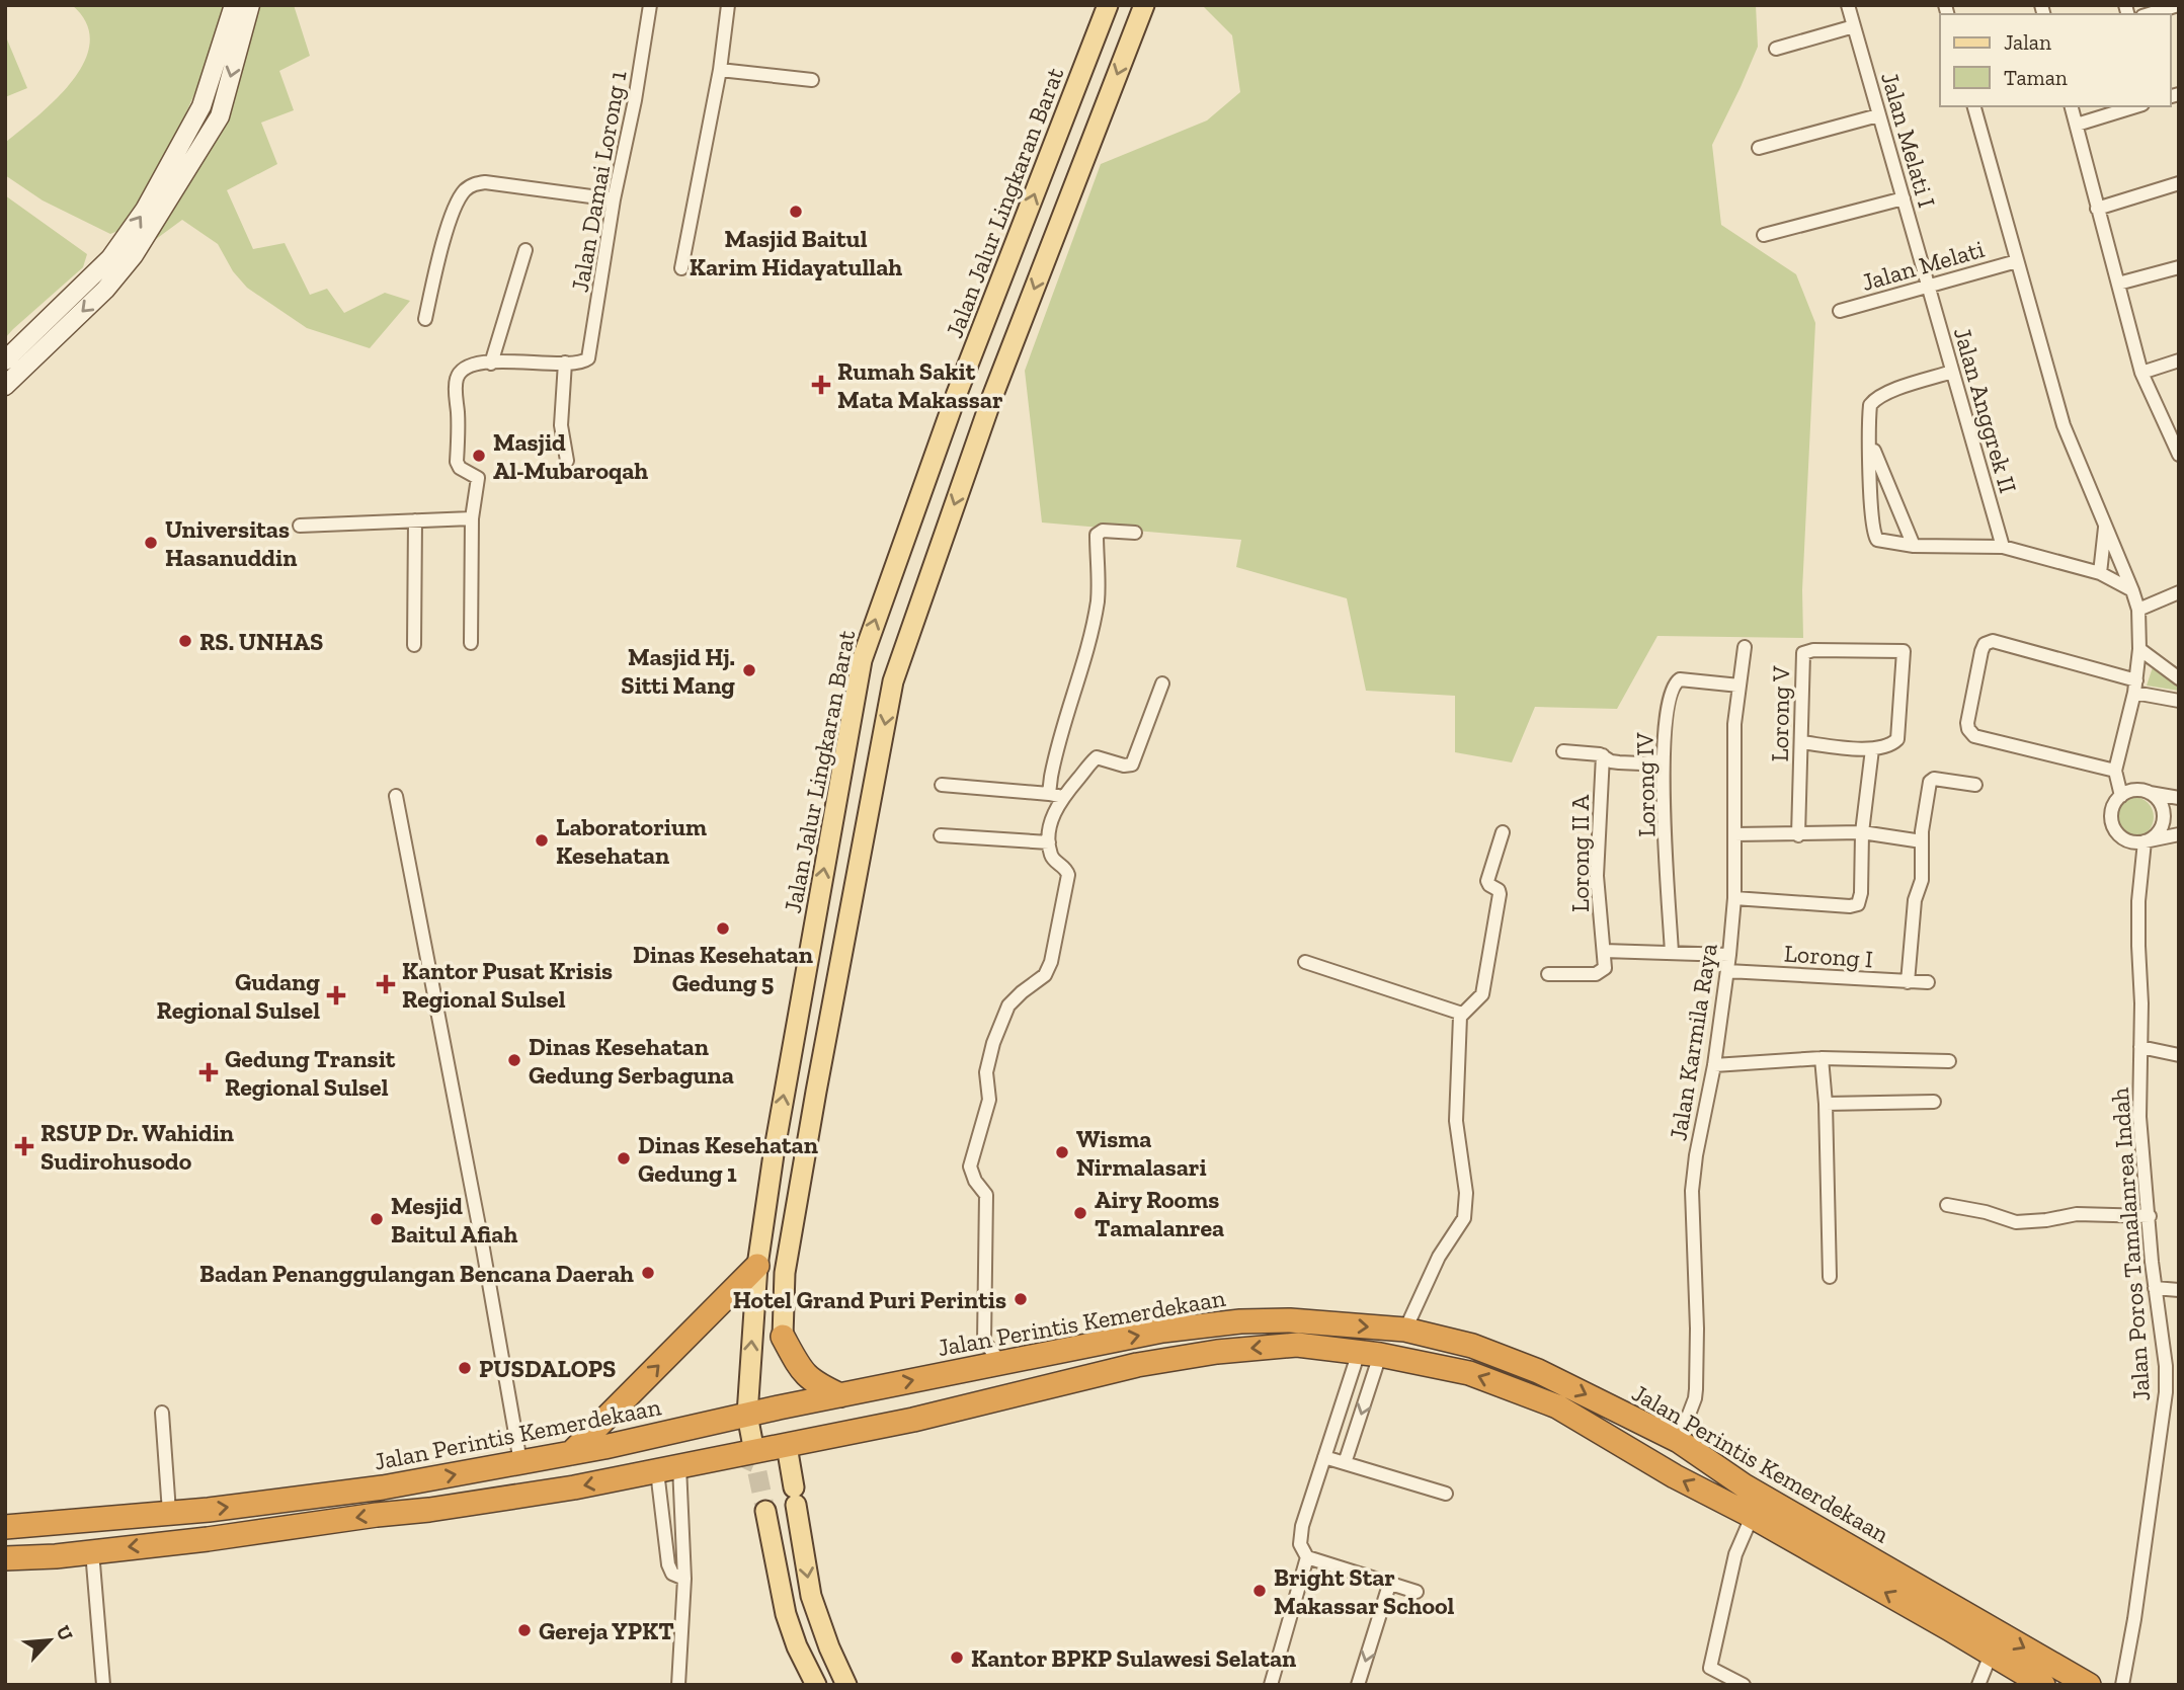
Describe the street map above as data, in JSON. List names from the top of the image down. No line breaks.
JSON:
{"streets":{"highway":["Jalan Perintis Kemerdekaan"],"main road":["Jalan Jalur Lingkaran Barat"],"street":["Jalan Melati I","Jalan Damai Lorong 1","Jalan Melati","Jalan Anggrek II","Lorong V","Lorong IV","Lorong II A","Lorong I","Jalan Karmila Raya","Jalan Poros Tamalanrea Indah"]},"crossings":[["Jalan Melati I","Jalan Melati"],["Jalan Melati I","Jalan Anggrek II"],["Jalan Jalur Lingkaran Barat","Jalan Perintis Kemerdekaan"],["Jalan Melati","Jalan Anggrek II"],["Lorong IV","Jalan Karmila Raya"],["Lorong I","Jalan Karmila Raya"],["Jalan Karmila Raya","Jalan Perintis Kemerdekaan"]],"places":{"other":["Masjid Baitul Karim Hidayatullah","Masjid Al-Mubaroqah","Universitas Hasanuddin","RS. UNHAS","Masjid Hj. Sitti Mang","Laboratorium Kesehatan","Dinas Kesehatan Gedung 5","Dinas Kesehatan Gedung Serbaguna","Wisma Nirmalasari","Dinas Kesehatan Gedung 1","Airy Rooms Tamalanrea","Mesjid Baitul Afiah","Badan Penanggulangan Bencana Daerah","Hotel Grand Puri Perintis","PUSDALOPS","Bright Star Makassar School","Gereja YPKT","Kantor BPKP Sulawesi Selatan"],"health":["Rumah Sakit Mata Makassar","Kantor Pusat Krisis Regional Sulsel","Gudang Regional Sulsel","Gedung Transit Regional Sulsel","RSUP Dr. Wahidin Sudirohusodo"]},"legend":["Jalan","Taman"],"north":"top right"}
